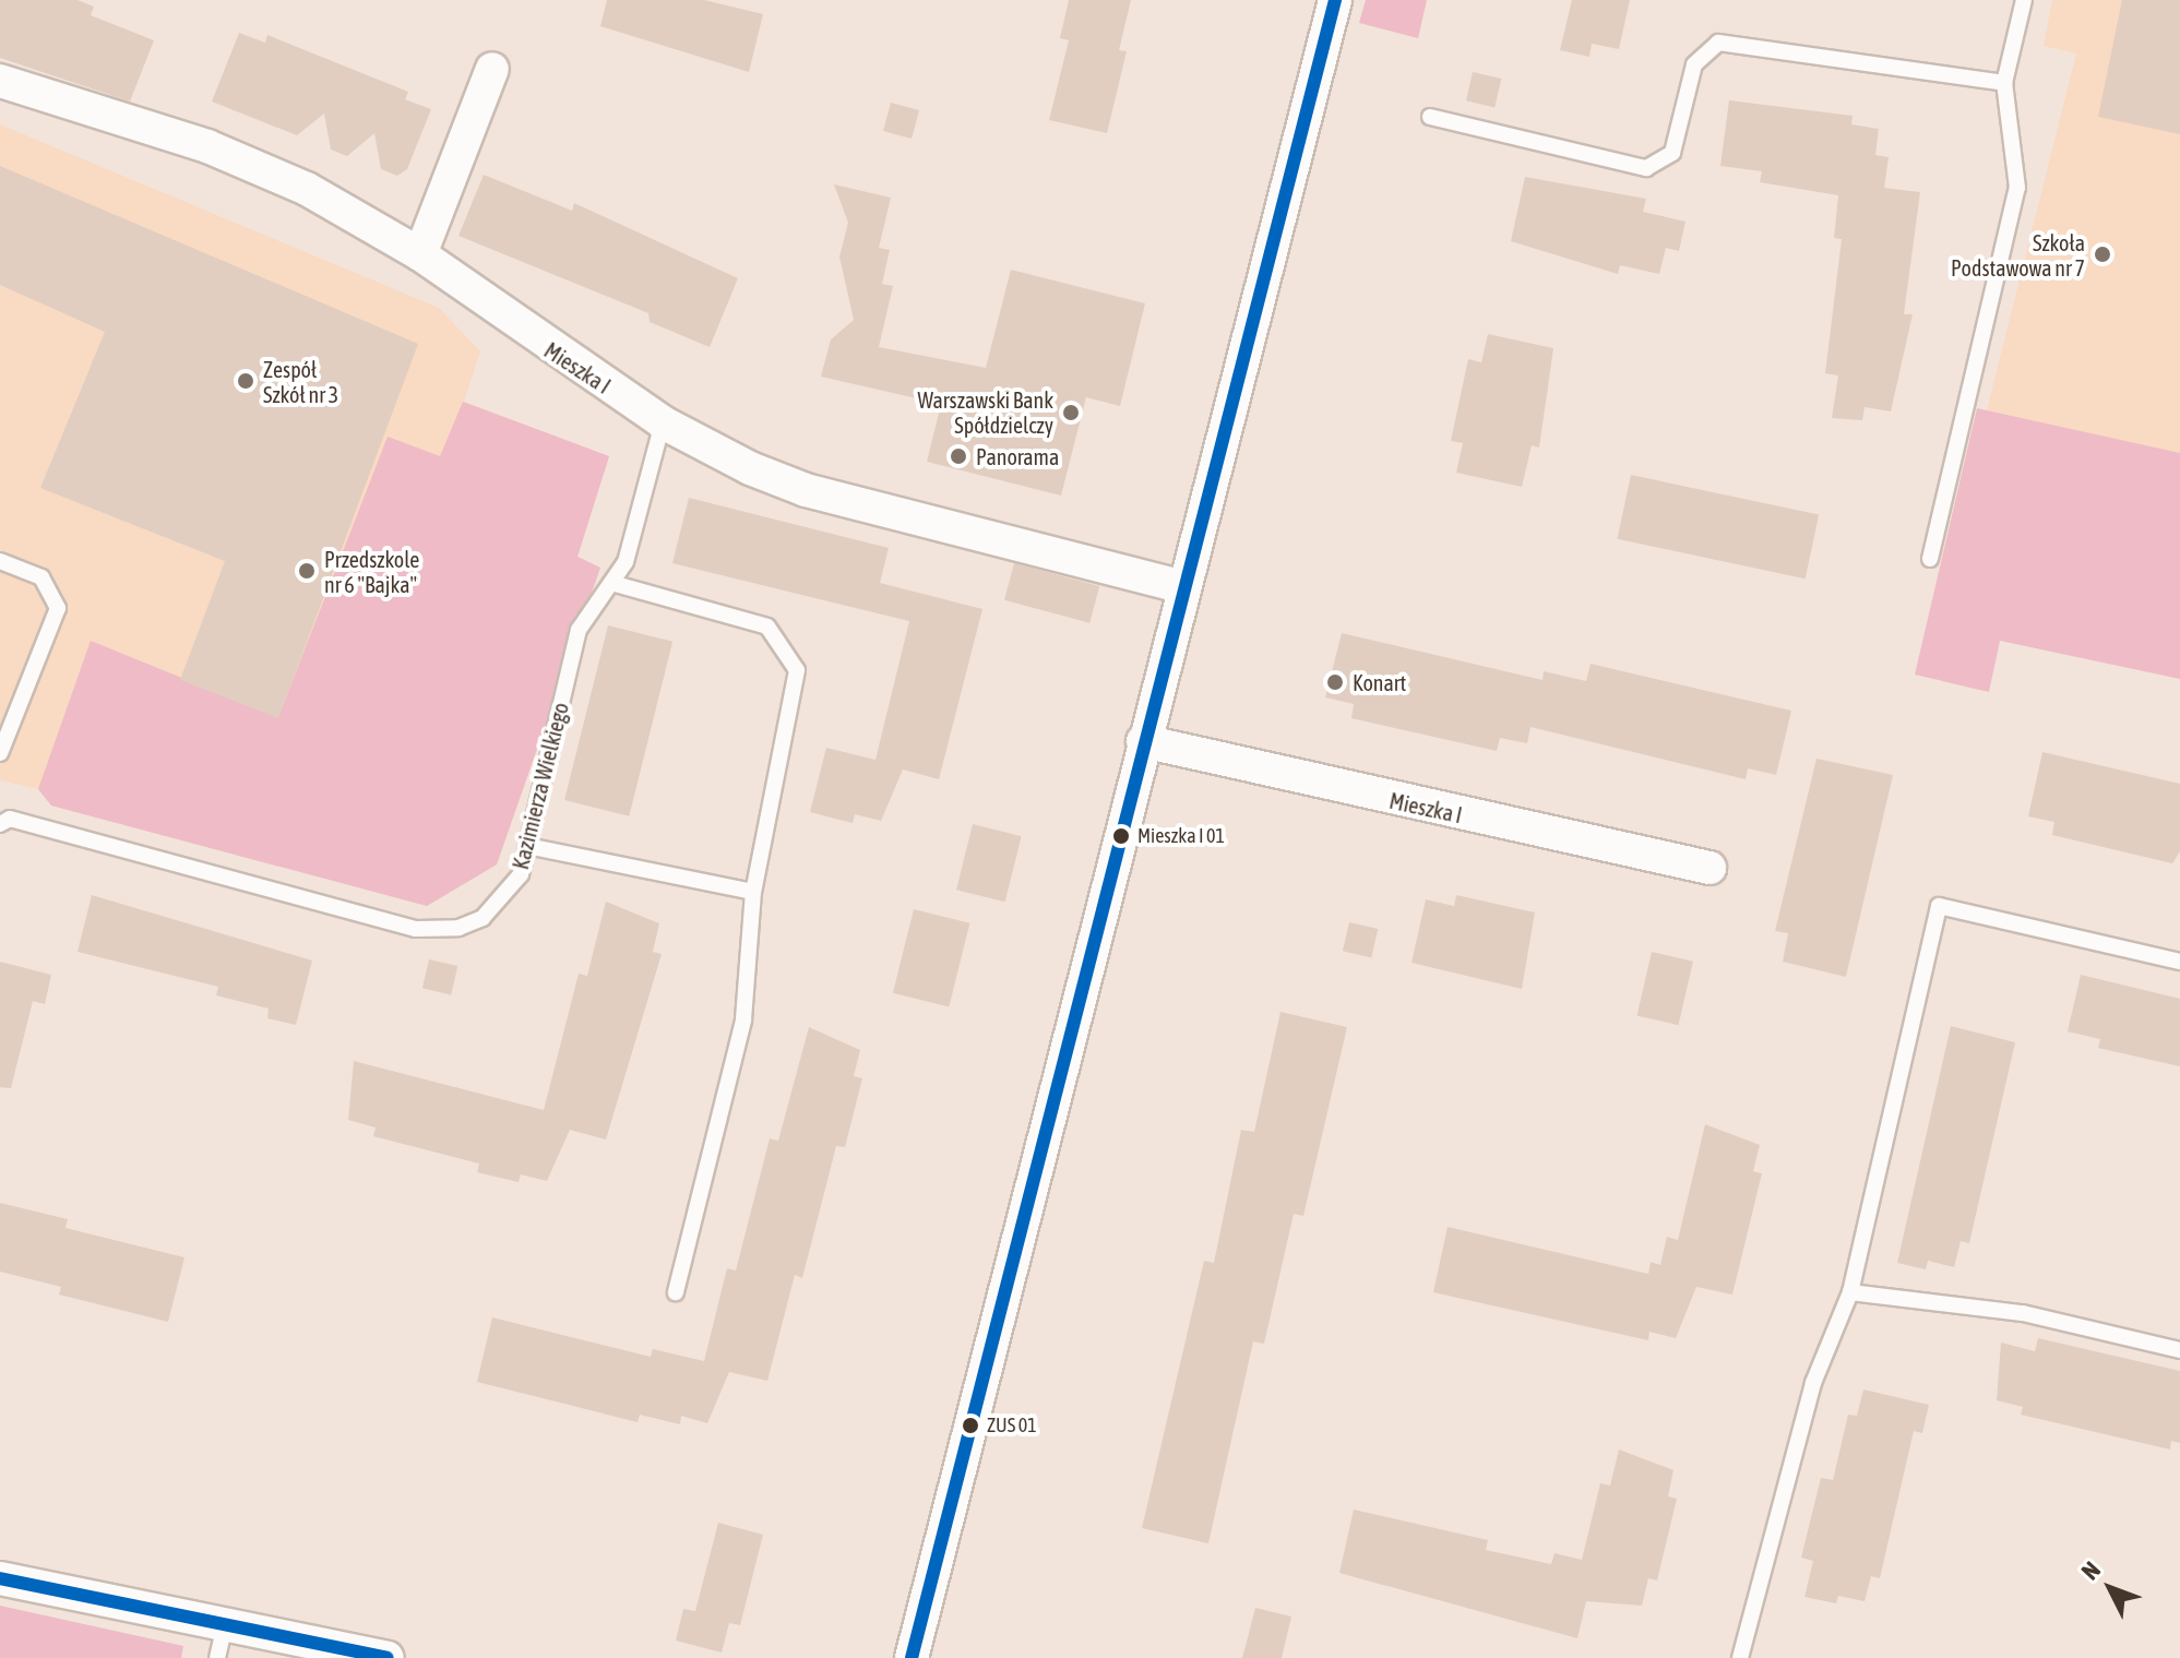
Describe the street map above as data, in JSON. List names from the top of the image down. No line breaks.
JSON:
{"streets":{"street":["Mieszka I"],"lane":["Kazimierza Wielkiego"]},"crossings":[["Mieszka I","Kazimierza Wielkiego"]],"places":["Szkoła Podstawowa nr 7","Zespół Szkół nr 3","Warszawski Bank Spółdzielczy","Panorama","Przedszkole nr 6 \"Bajka\"","Konart","Mieszka I 01","ZUS 01"],"north":"top left"}
